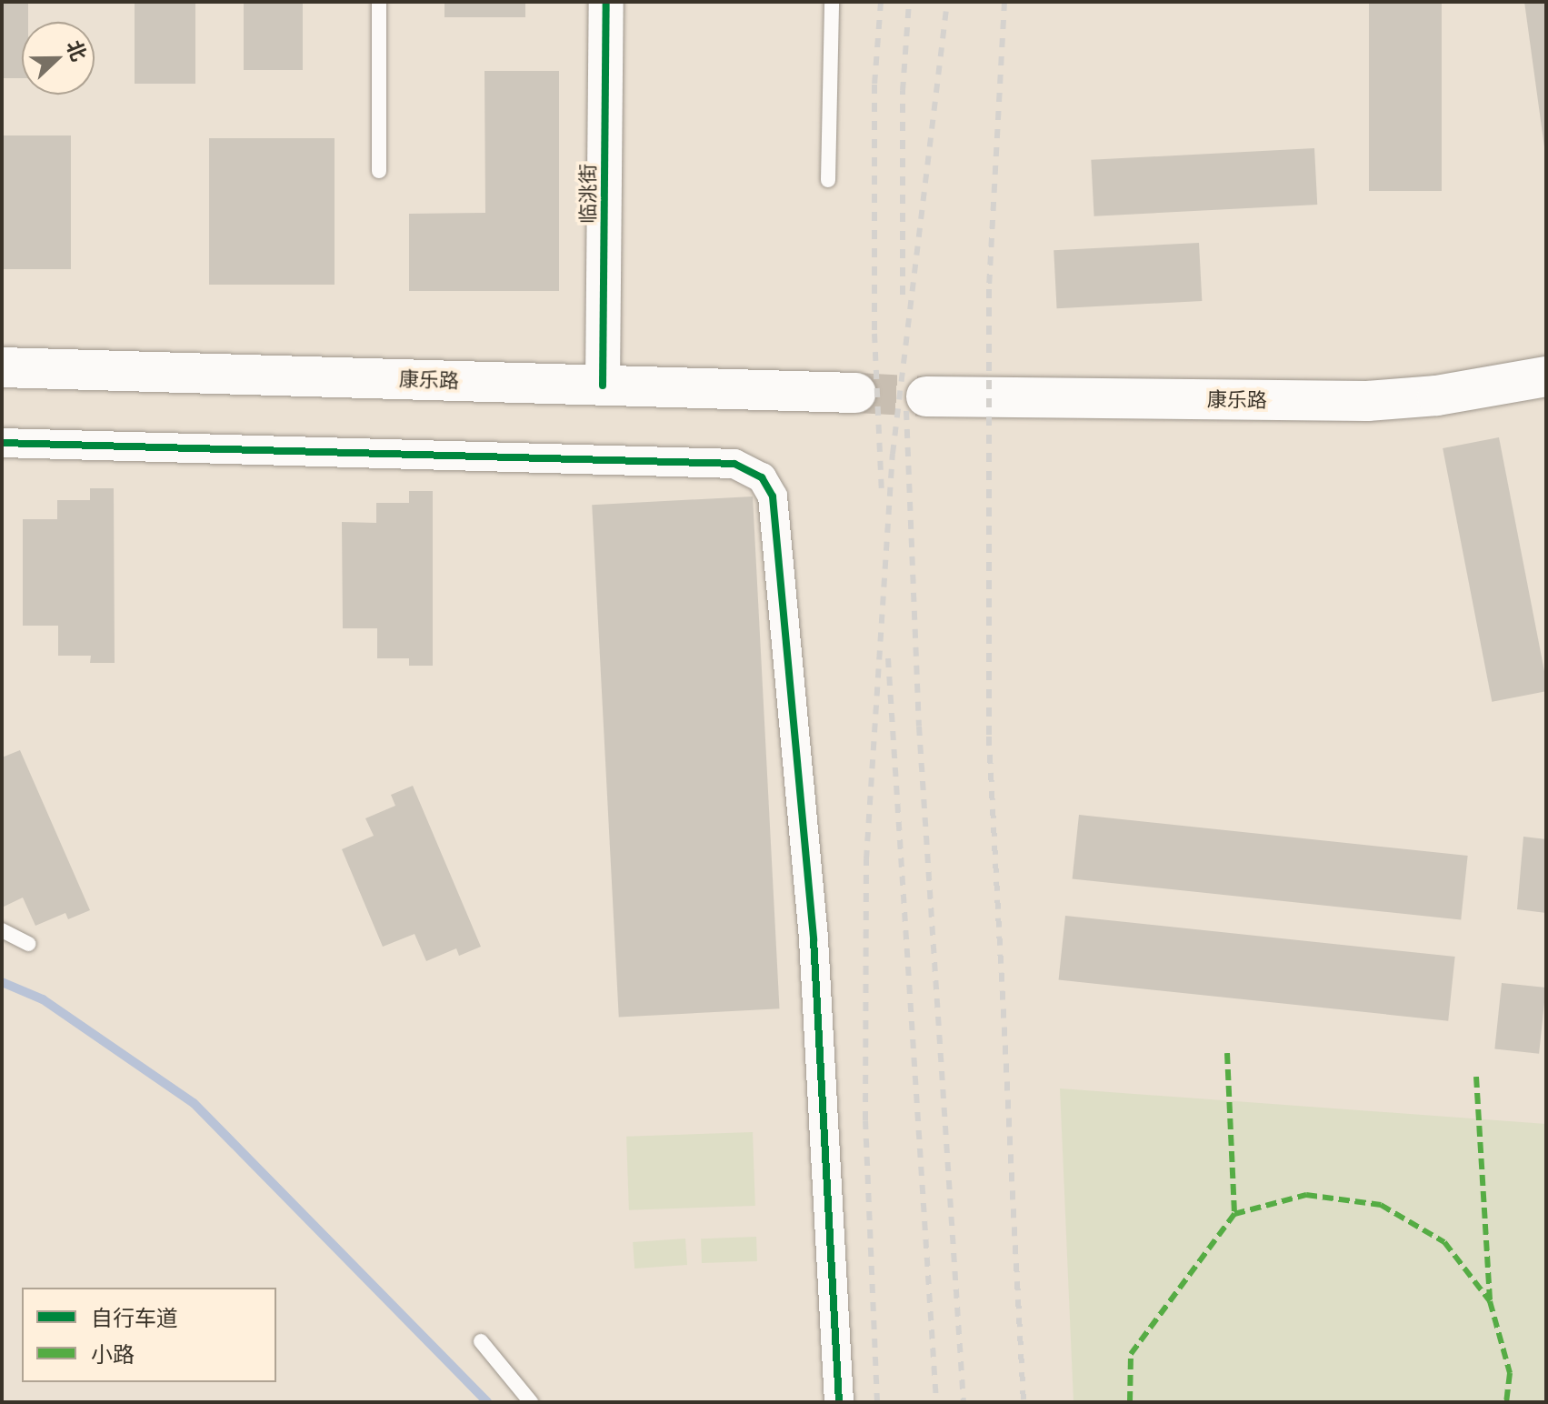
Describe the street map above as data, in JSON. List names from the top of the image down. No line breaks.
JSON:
{"streets":{"main road":["康乐路"],"street":["临洮街"]},"crossings":[["临洮街","康乐路"]],"legend":["自行车道","小路"],"north":"right"}
